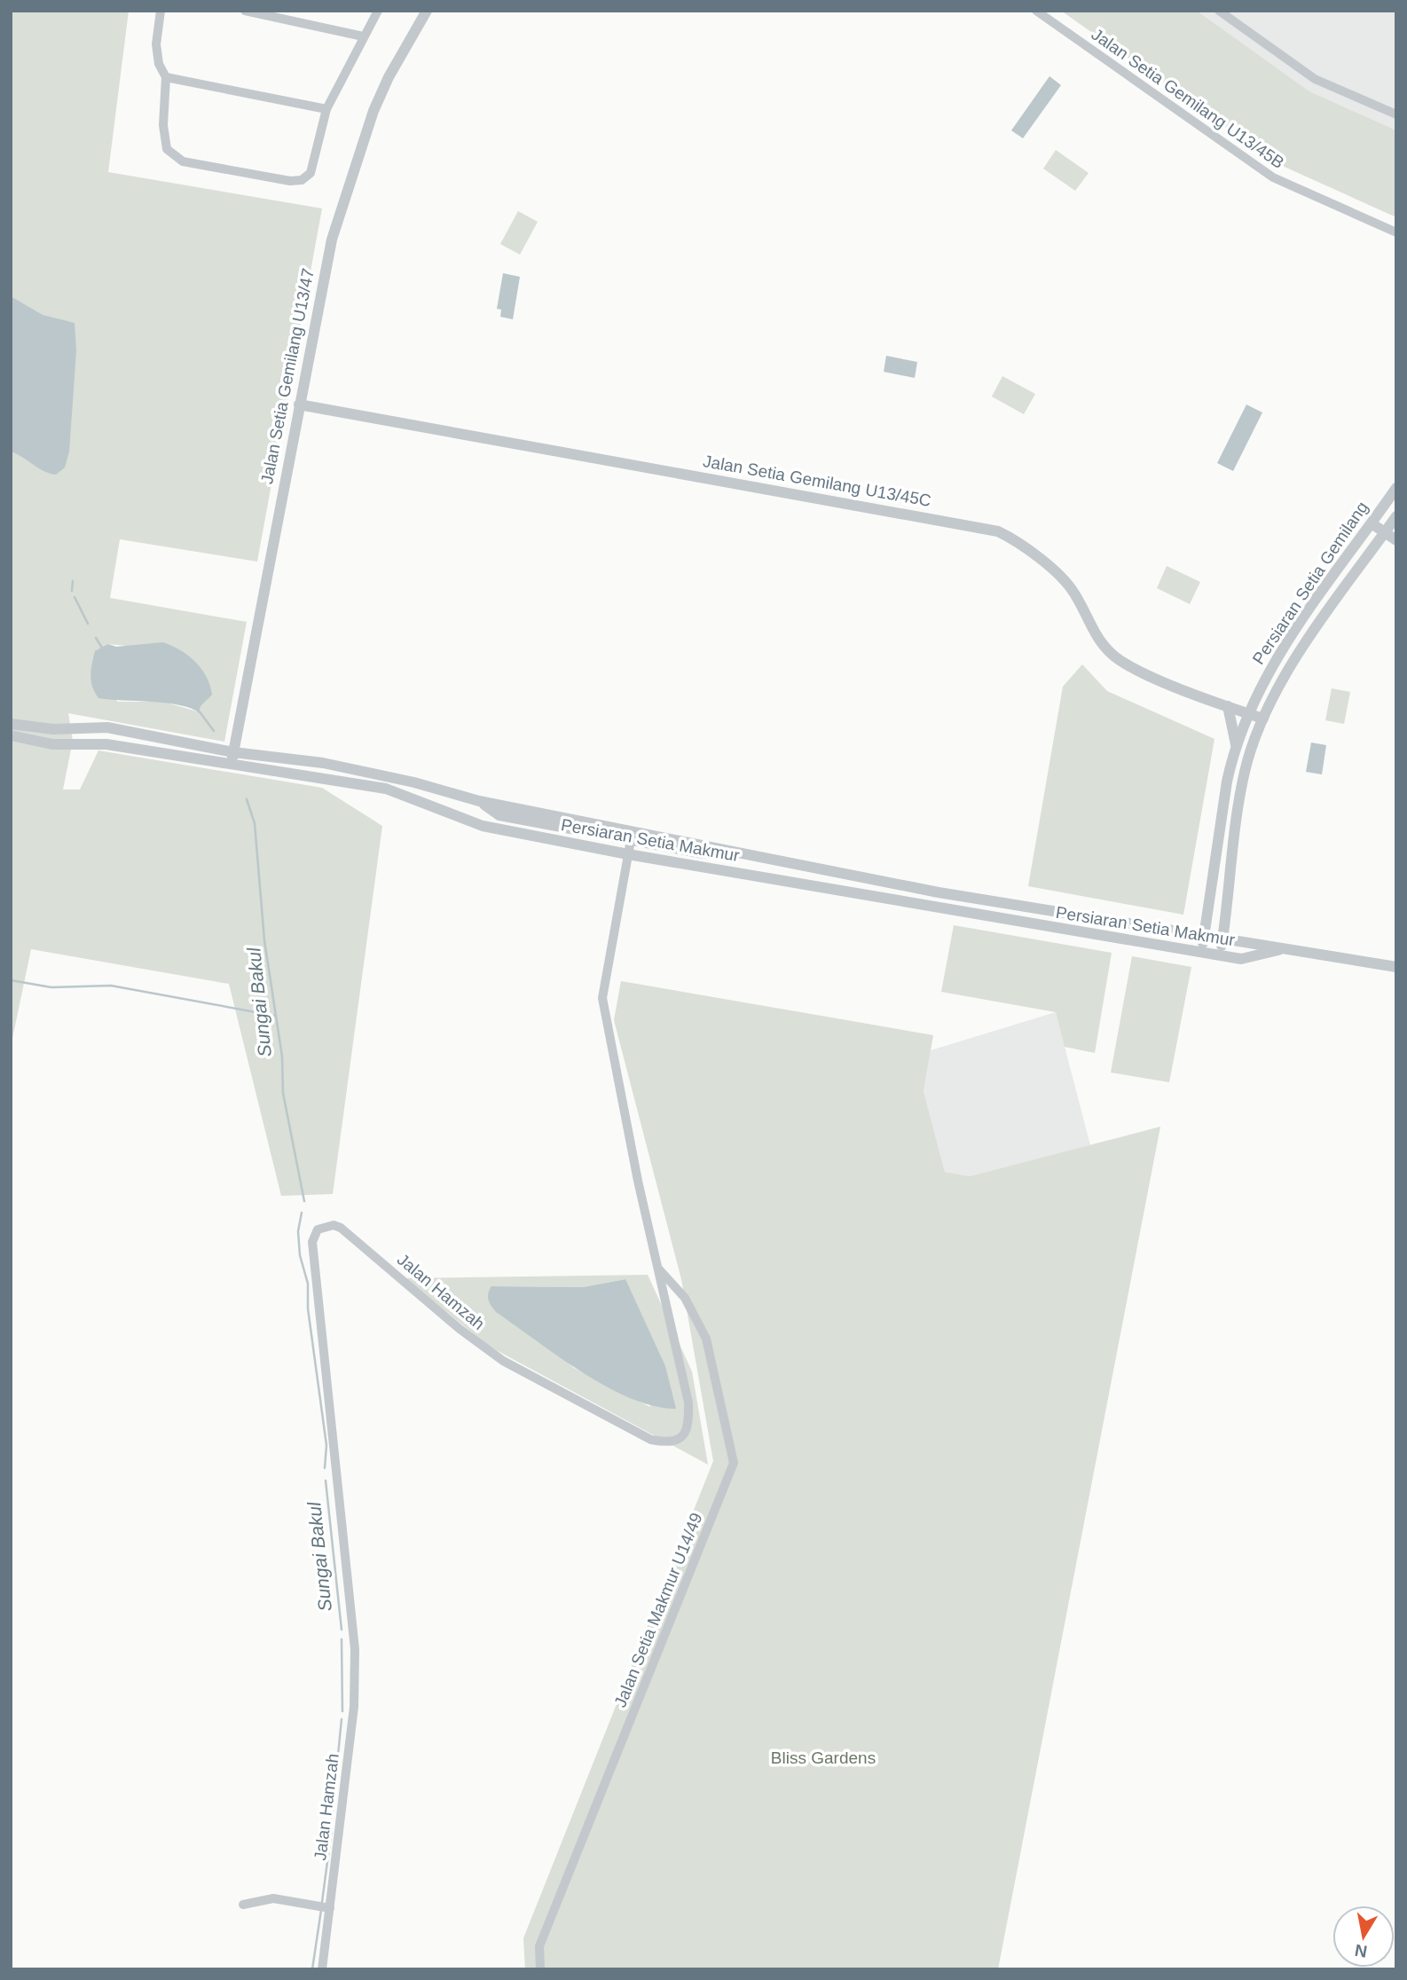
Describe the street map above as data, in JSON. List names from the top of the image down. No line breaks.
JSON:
{"streets":{"street":["Jalan Setia Gemilang U13/45B","Jalan Setia Gemilang U13/47","Jalan Setia Gemilang U13/45C","Persiaran Setia Gemilang","Persiaran Setia Makmur","Jalan Hamzah","Jalan Setia Makmur U14/49"]},"crossings":[["Jalan Setia Gemilang U13/47","Jalan Setia Gemilang U13/45C"],["Jalan Setia Gemilang U13/47","Persiaran Setia Makmur"],["Jalan Setia Gemilang U13/45C","Persiaran Setia Gemilang"],["Persiaran Setia Gemilang","Persiaran Setia Makmur"],["Persiaran Setia Makmur","Jalan Hamzah"],["Jalan Hamzah","Jalan Setia Makmur U14/49"]],"water":["Sungai Bakul"],"parks":["Bliss Gardens"],"north":"bottom"}
